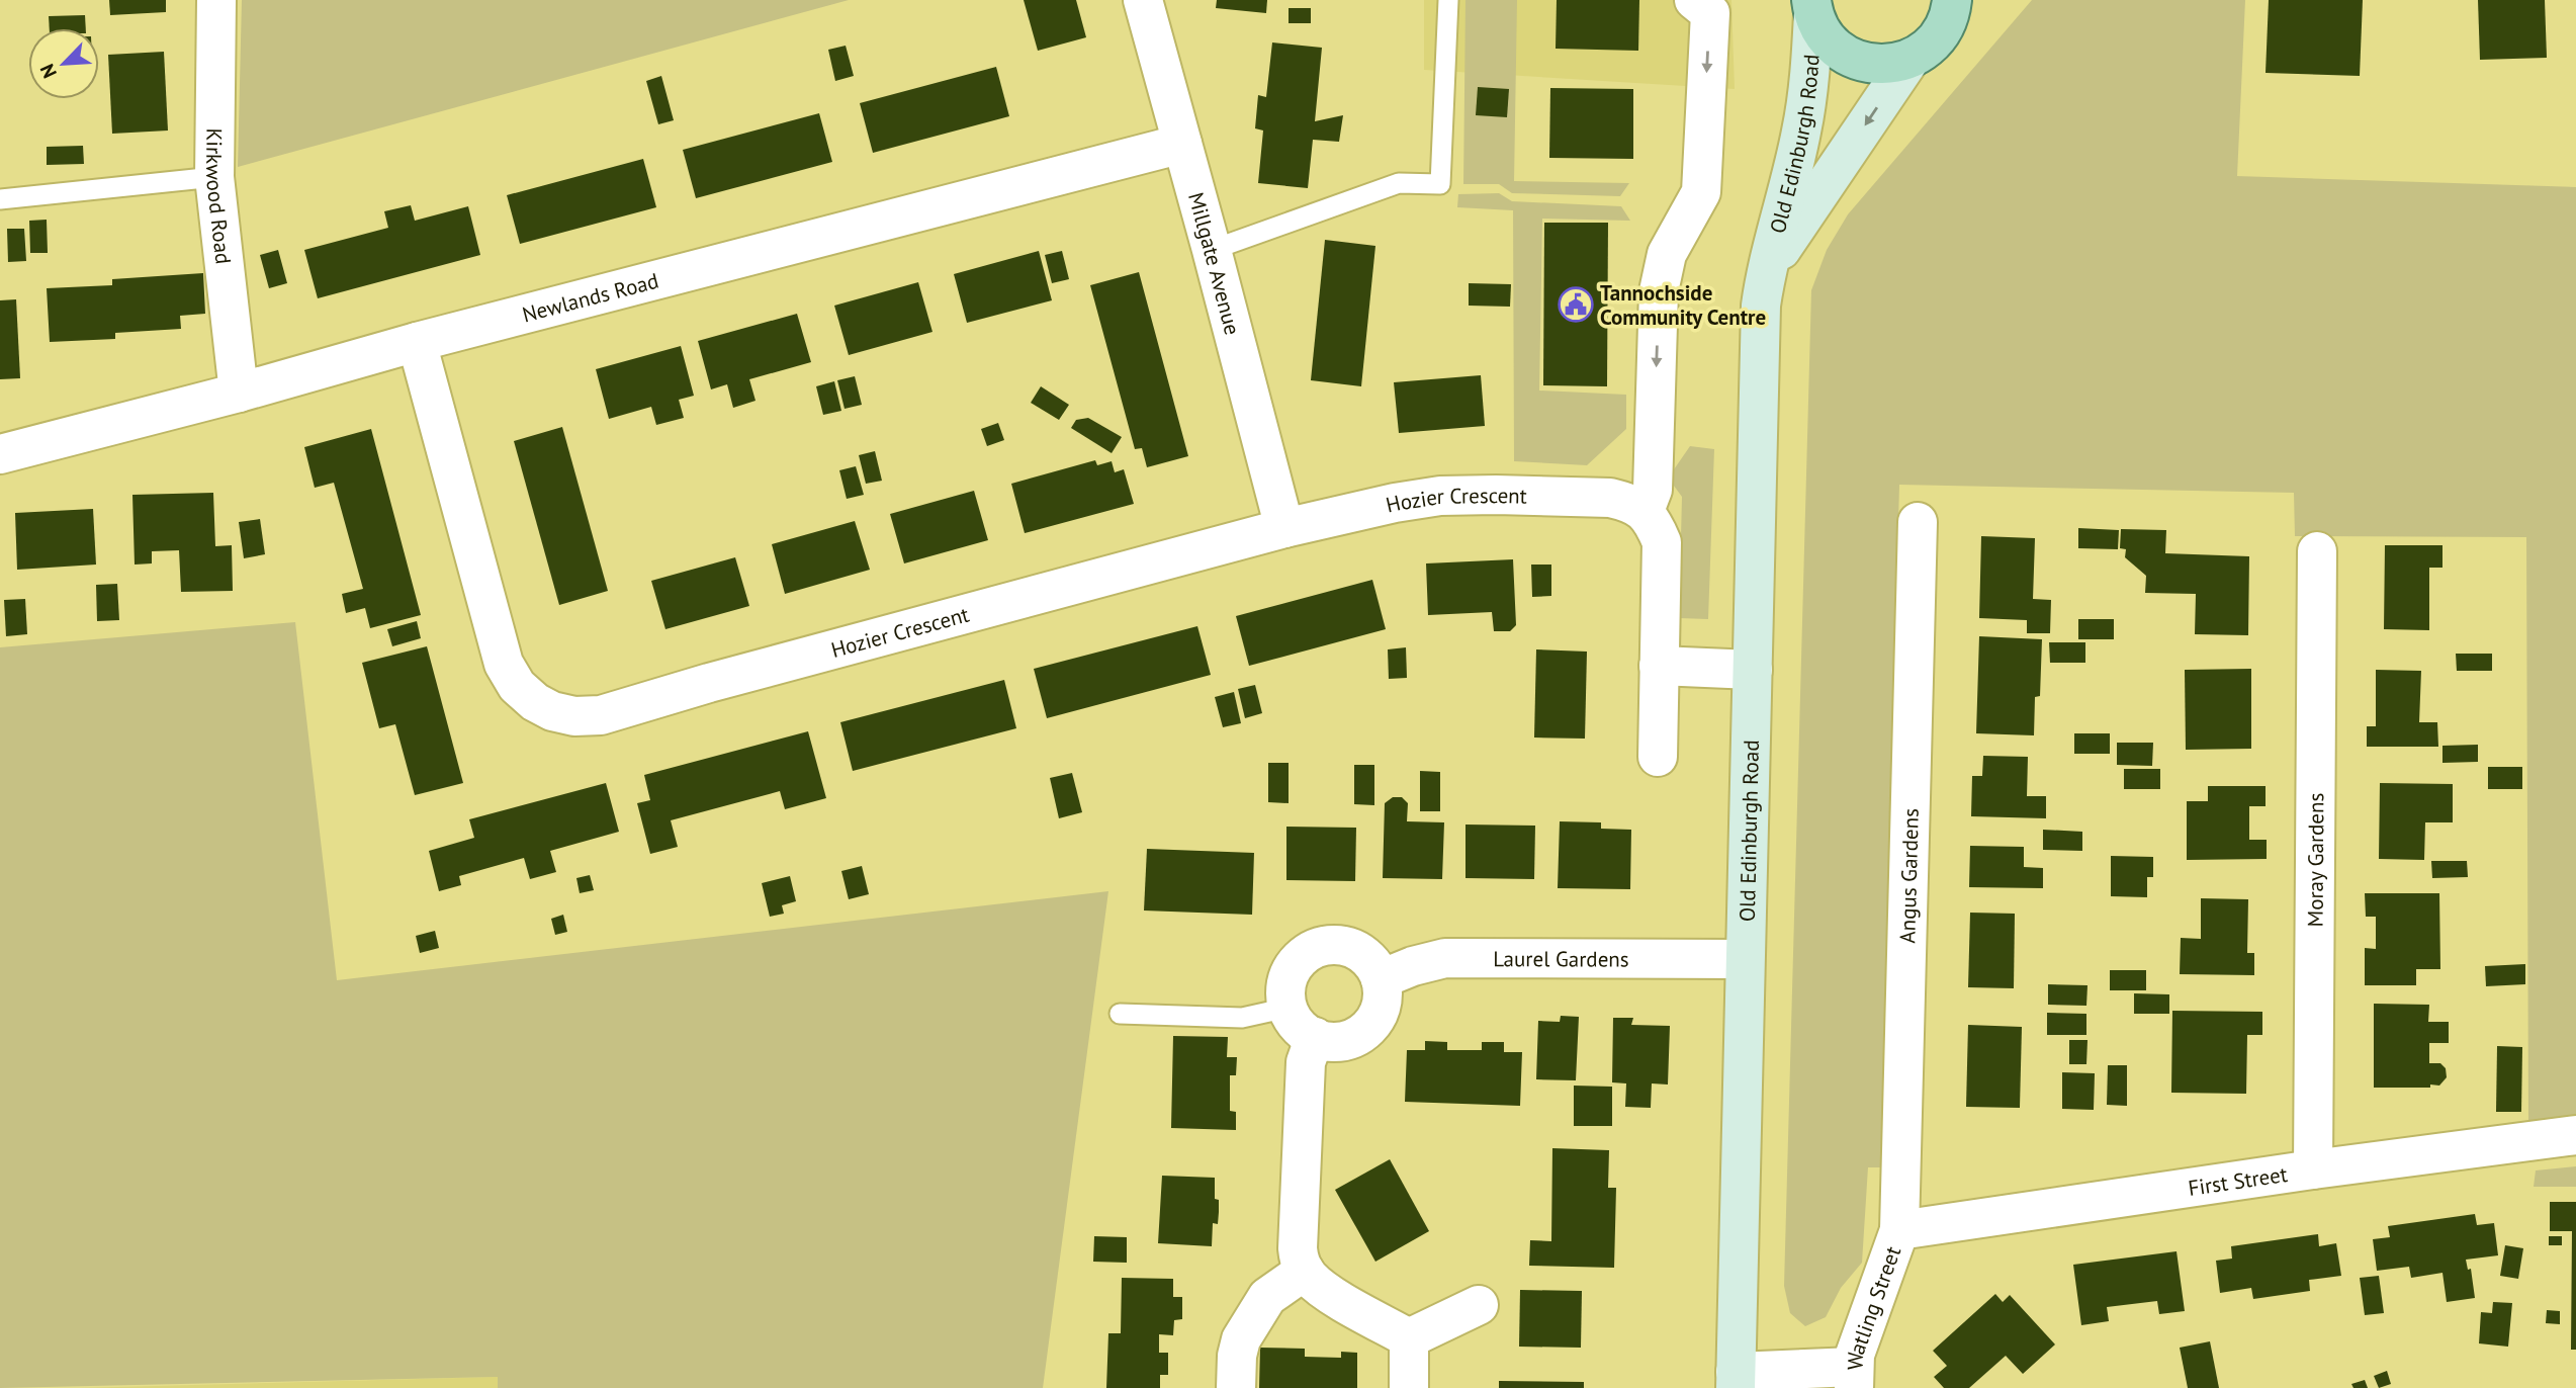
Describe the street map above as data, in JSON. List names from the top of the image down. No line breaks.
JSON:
{"streets":{"main road":["Old Edinburgh Road"],"street":["Kirkwood Road","Millgate Avenue","Newlands Road","Hozier Crescent","Moray Gardens","Angus Gardens","Laurel Gardens","First Street","Watling Street"]},"crossings":[["Old Edinburgh Road","Laurel Gardens"],["Kirkwood Road","Newlands Road"],["Millgate Avenue","Newlands Road"],["Millgate Avenue","Hozier Crescent"],["Newlands Road","Hozier Crescent"],["Moray Gardens","First Street"],["Angus Gardens","First Street"],["Angus Gardens","Watling Street"],["First Street","Watling Street"]],"places":{"public building":["Tannochside Community Centre"]},"north":"bottom left"}
